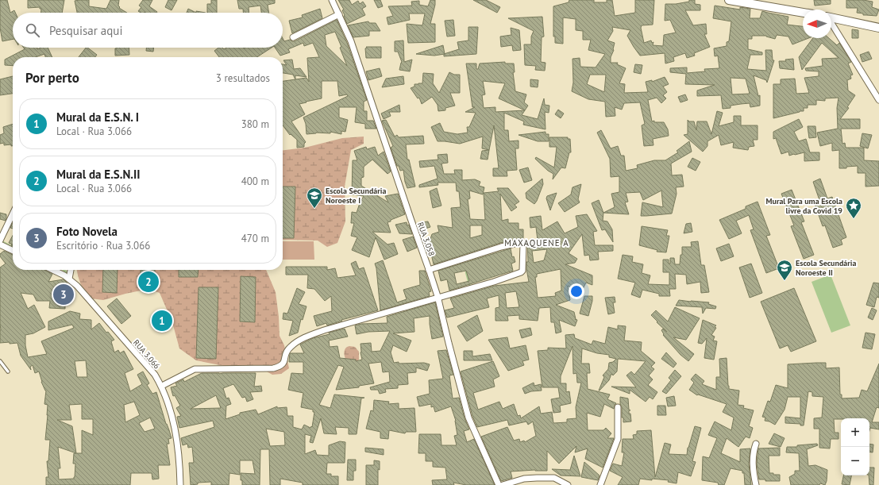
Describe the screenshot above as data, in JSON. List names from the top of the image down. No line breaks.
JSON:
{"streets":{"street":["RUA 3.058","RUA 3.066"]},"districts":["MAXAQUENE A"],"places":{"school or university":["Escola Secundária Noroeste I","Escola Secundária Noroeste II"],"place":["Mural Para uma Escola livre da Covid 19"]},"north":"left","page":{"search":"Pesquisar aqui","heading":["Por perto","3 resultados"],"list":[{"mark":"1","name":"Mural da E.S.N. I","note":"Local · Rua 3.066","value":"380 m"},{"mark":"2","name":"Mural da E.S.N.II","note":"Local · Rua 3.066","value":"400 m"},{"mark":"3","name":"Foto Novela","note":"Escritório · Rua 3.066","value":"470 m"}],"pins":["2","3","1"],"map_buttons":["+","−"]}}
